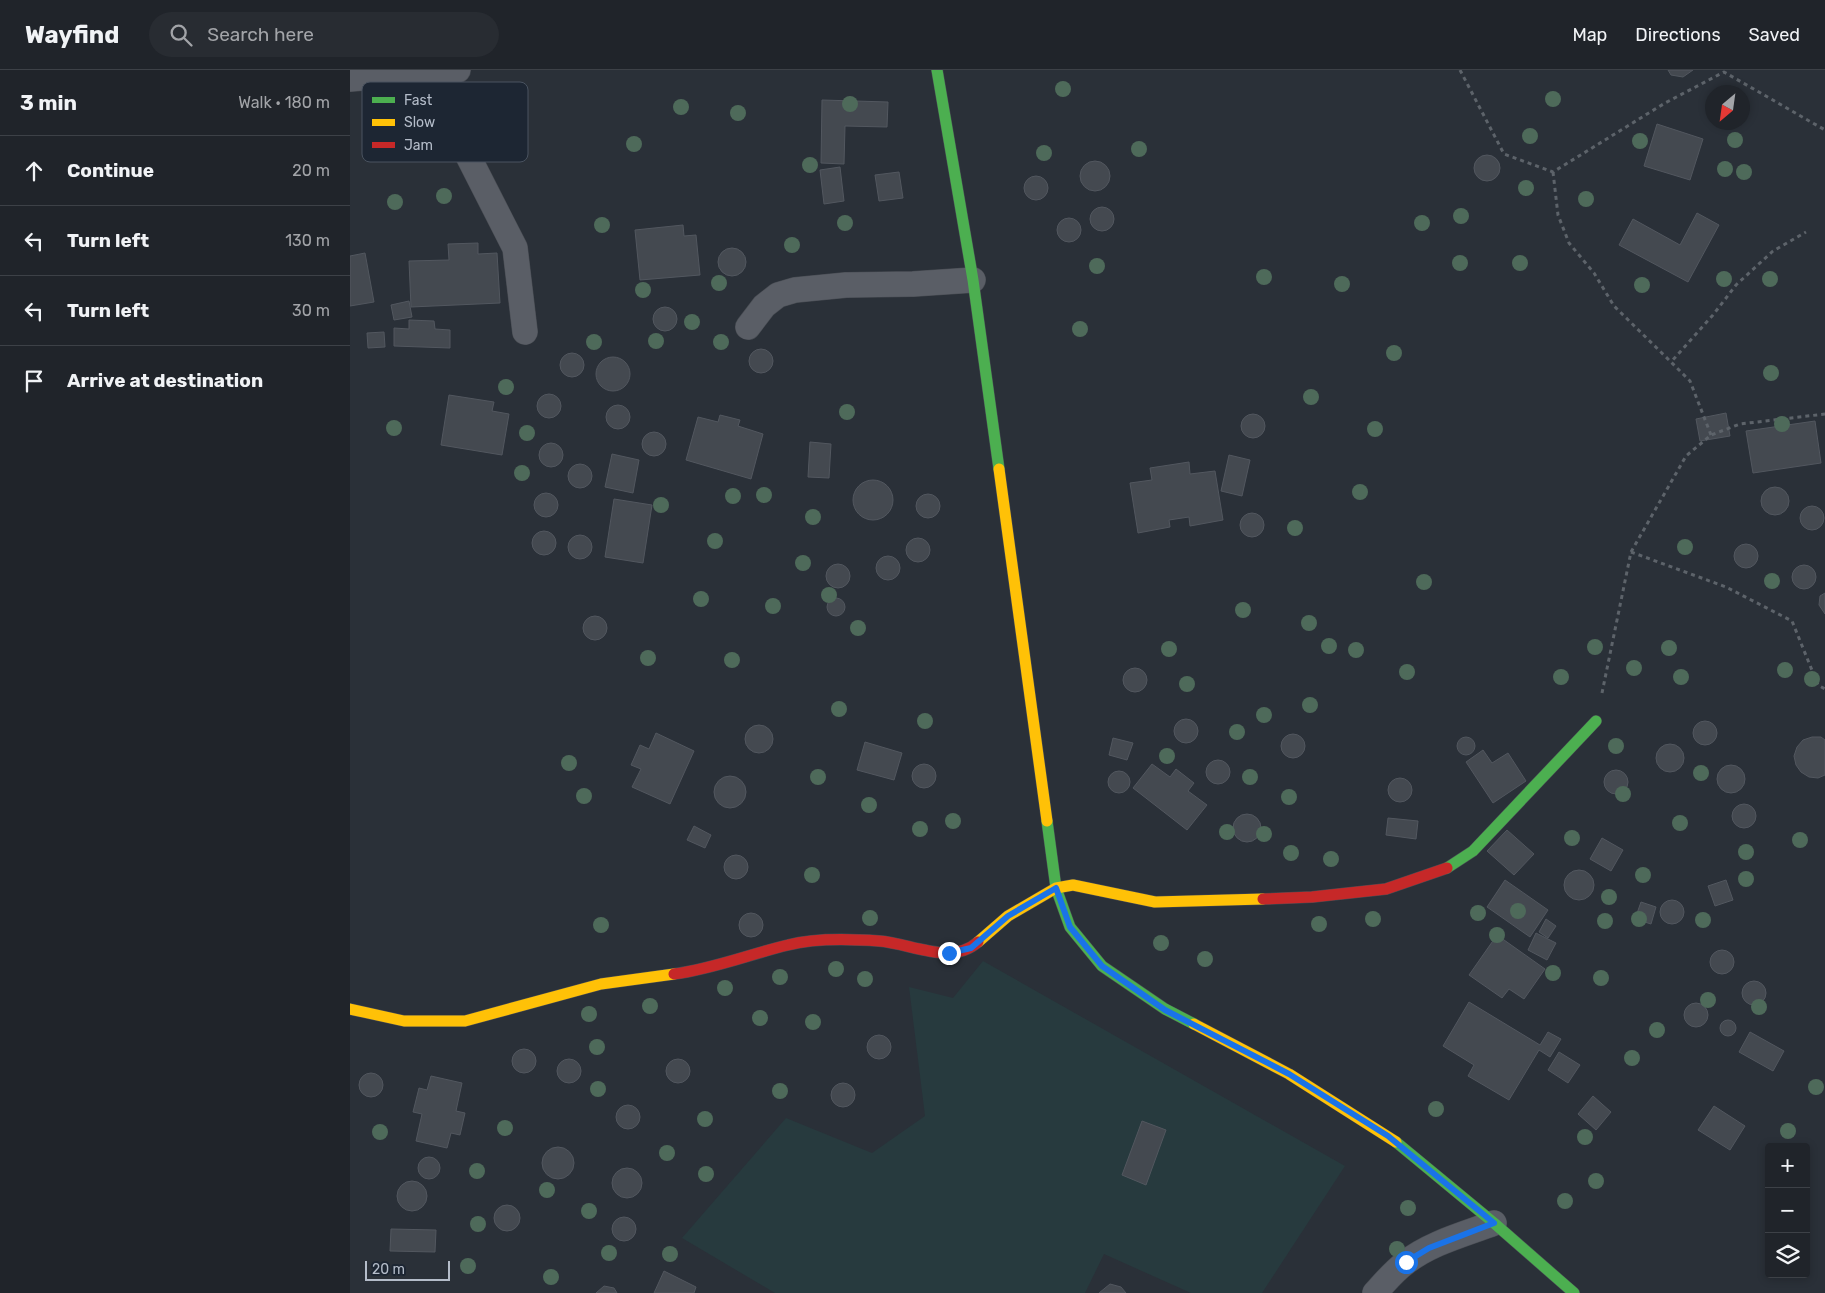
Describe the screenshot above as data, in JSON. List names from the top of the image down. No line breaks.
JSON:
{"legend":["Fast","Slow","Jam"],"scale_bar":"20 m","north":"bottom left","page":{"header":"Wayfind","search":"Search here","nav":["Map","Directions","Saved"],"heading":["3 min","Walk · 180 m"],"list":[["Continue","20 m"],["Turn left","130 m"],["Turn left","30 m"],"Arrive at destination"],"map_buttons":["+","−"],"scale":"20 m"}}
